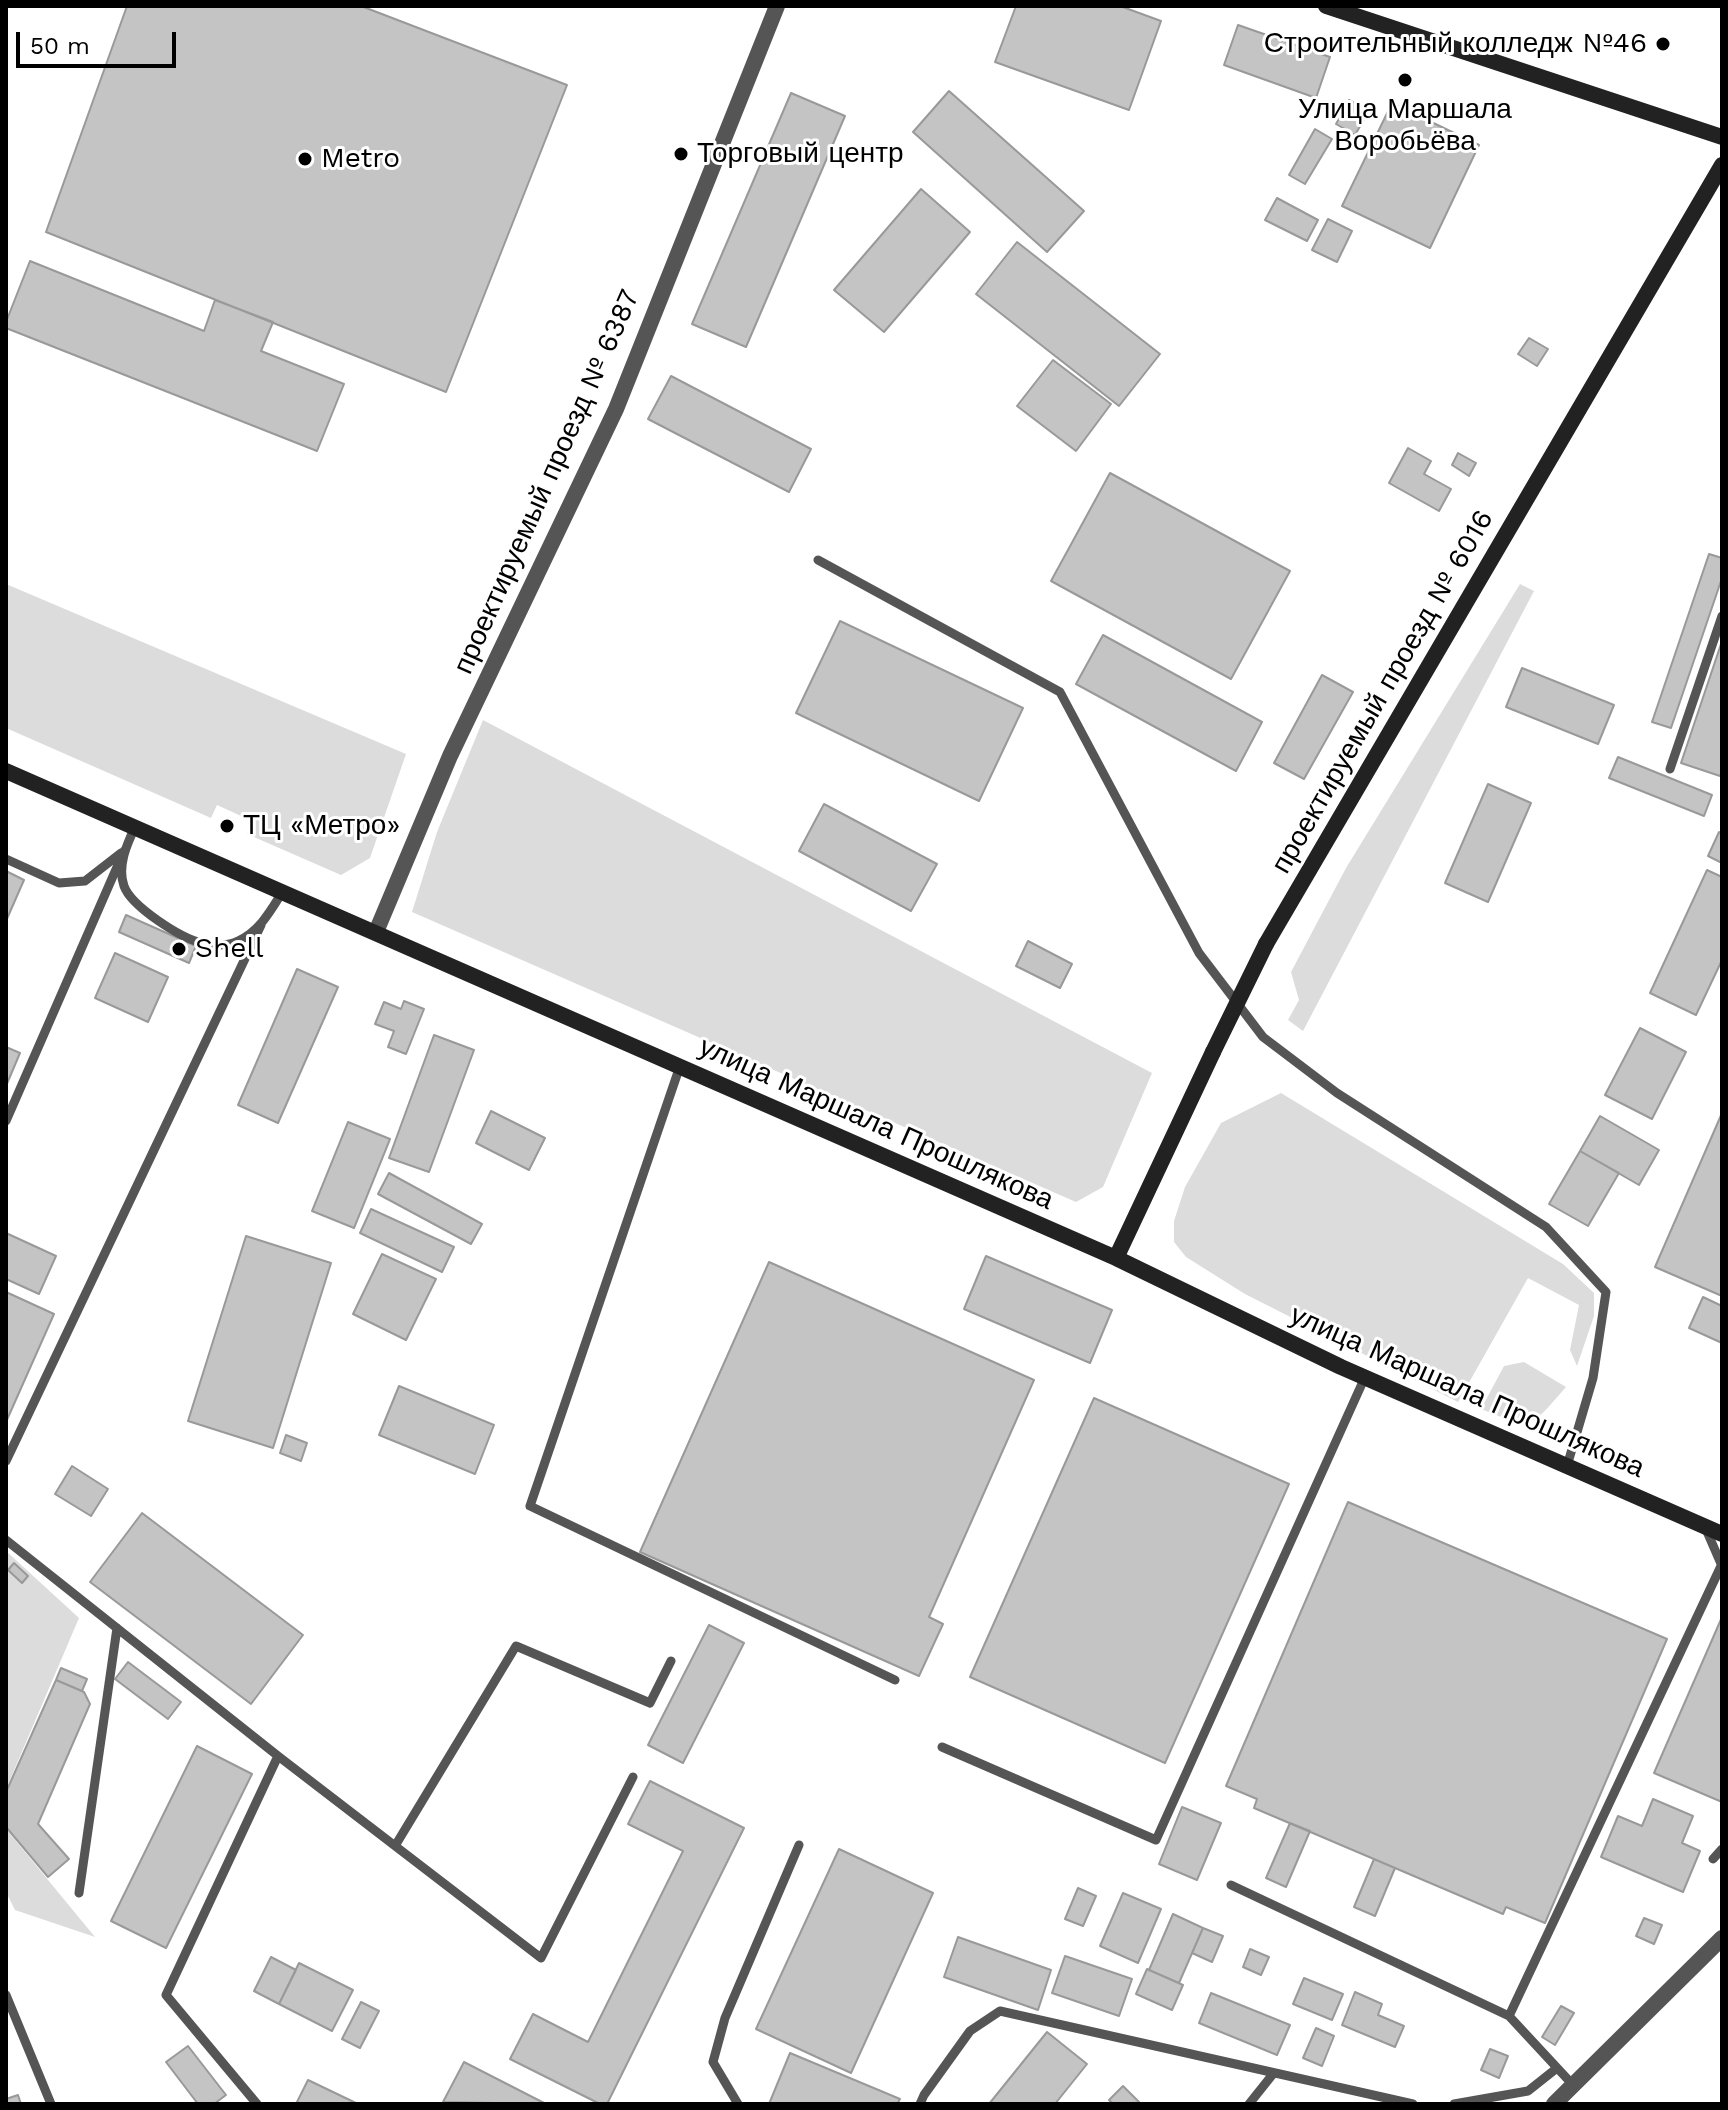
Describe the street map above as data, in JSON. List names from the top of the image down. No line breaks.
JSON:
{"streets":{"main road":["проектируемый проезд № 6016","улица Маршала Прошлякова"],"street":["проектируемый проезд № 6387"]},"crossings":[["проектируемый проезд № 6387","улица Маршала Прошлякова"],["проектируемый проезд № 6016","улица Маршала Прошлякова"]],"places":["Строительный колледж №46","Улица Маршала Воробьёва","Торговый центр","Metro","ТЦ «Метро»","Shell"],"scale_bar":"50 m"}
